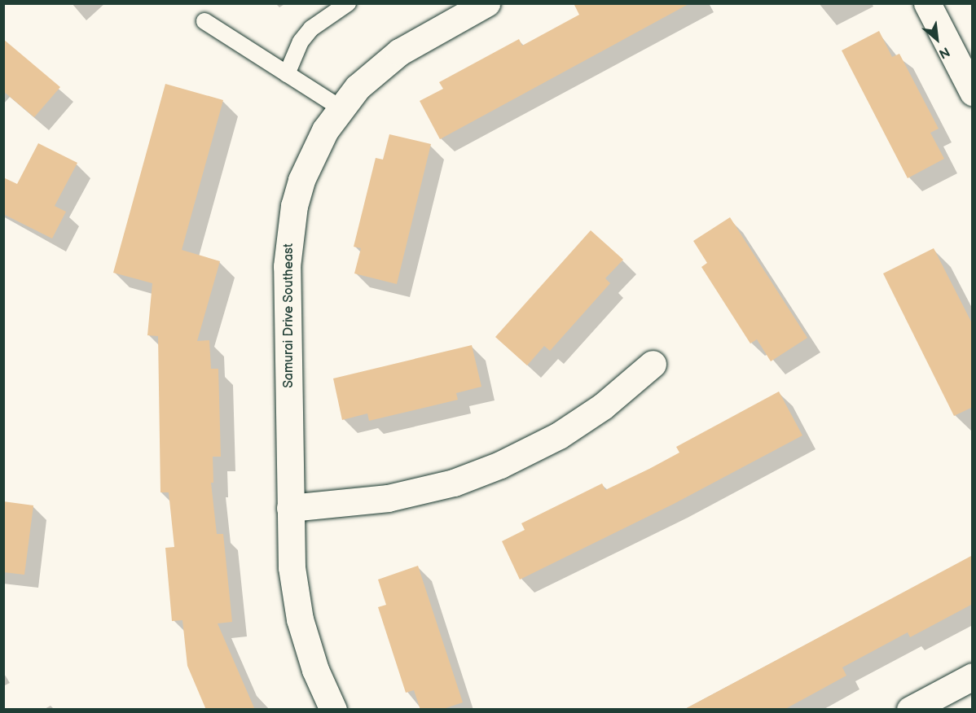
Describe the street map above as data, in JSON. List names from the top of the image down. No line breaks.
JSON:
{"streets":{"street":["Samurai Drive Southeast"]},"north":"bottom right"}
